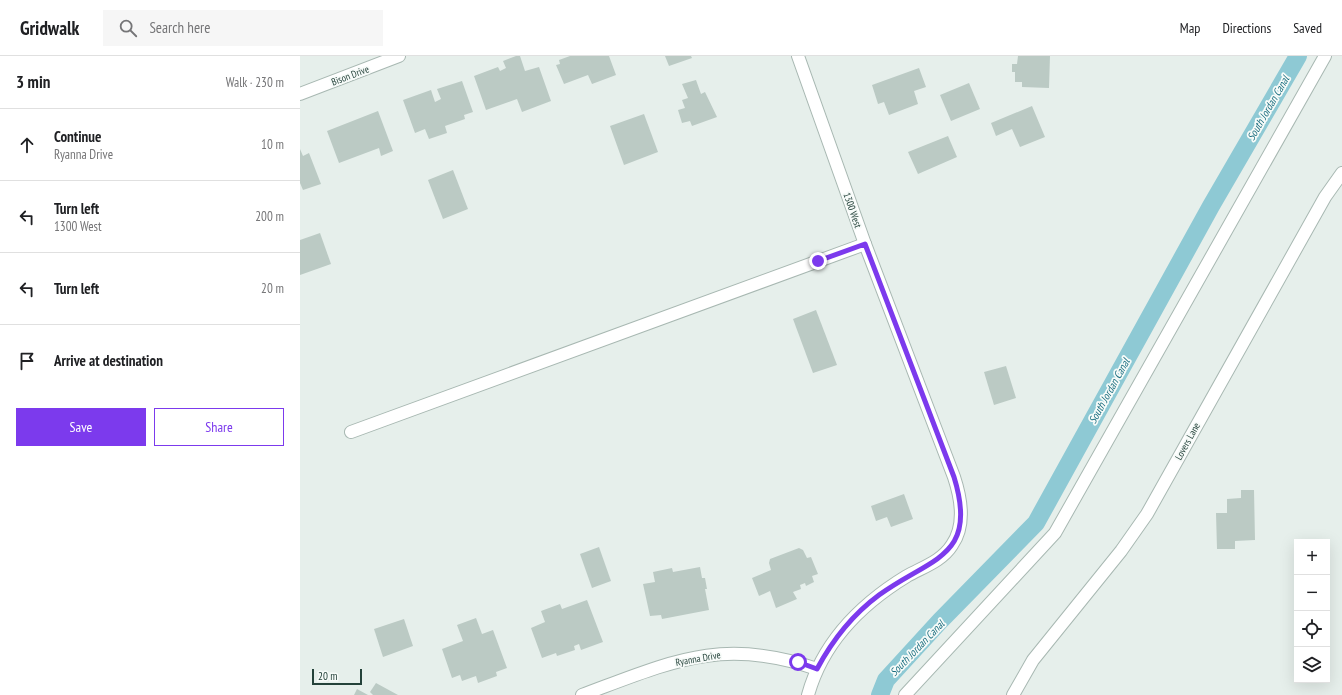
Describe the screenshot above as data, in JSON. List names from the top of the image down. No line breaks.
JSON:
{"streets":{"street":["Bison Drive","1300 West","Lovers Lane","Ryanna Drive"]},"crossings":[["1300 West","Ryanna Drive"]],"water":["South Jordan Canal"],"scale_bar":"20 m","page":{"header":"Gridwalk","search":"Search here","nav":["Map","Directions","Saved"],"heading":["3 min","Walk · 230 m"],"list":[["Continue","Ryanna Drive","10 m"],["Turn left","1300 West","200 m"],["Turn left","20 m"],"Arrive at destination"],"buttons":["Save","Share"],"map_buttons":["+","−"],"scale":"20 m"}}
